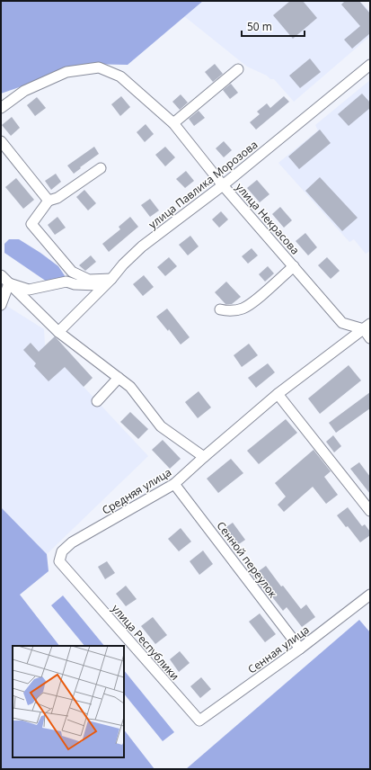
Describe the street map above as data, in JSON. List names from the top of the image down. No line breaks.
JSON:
{"streets":{"street":["улица Павлика Морозова","улица Некрасова","Средняя улица","Сенной переулок","улица Республики","Сенная улица"]},"crossings":[["улица Павлика Морозова","улица Некрасова"],["улица Некрасова","Средняя улица"],["Средняя улица","Сенной переулок"],["Средняя улица","улица Республики"],["Сенной переулок","Сенная улица"],["улица Республики","Сенная улица"]],"scale_bar":"50 m"}
